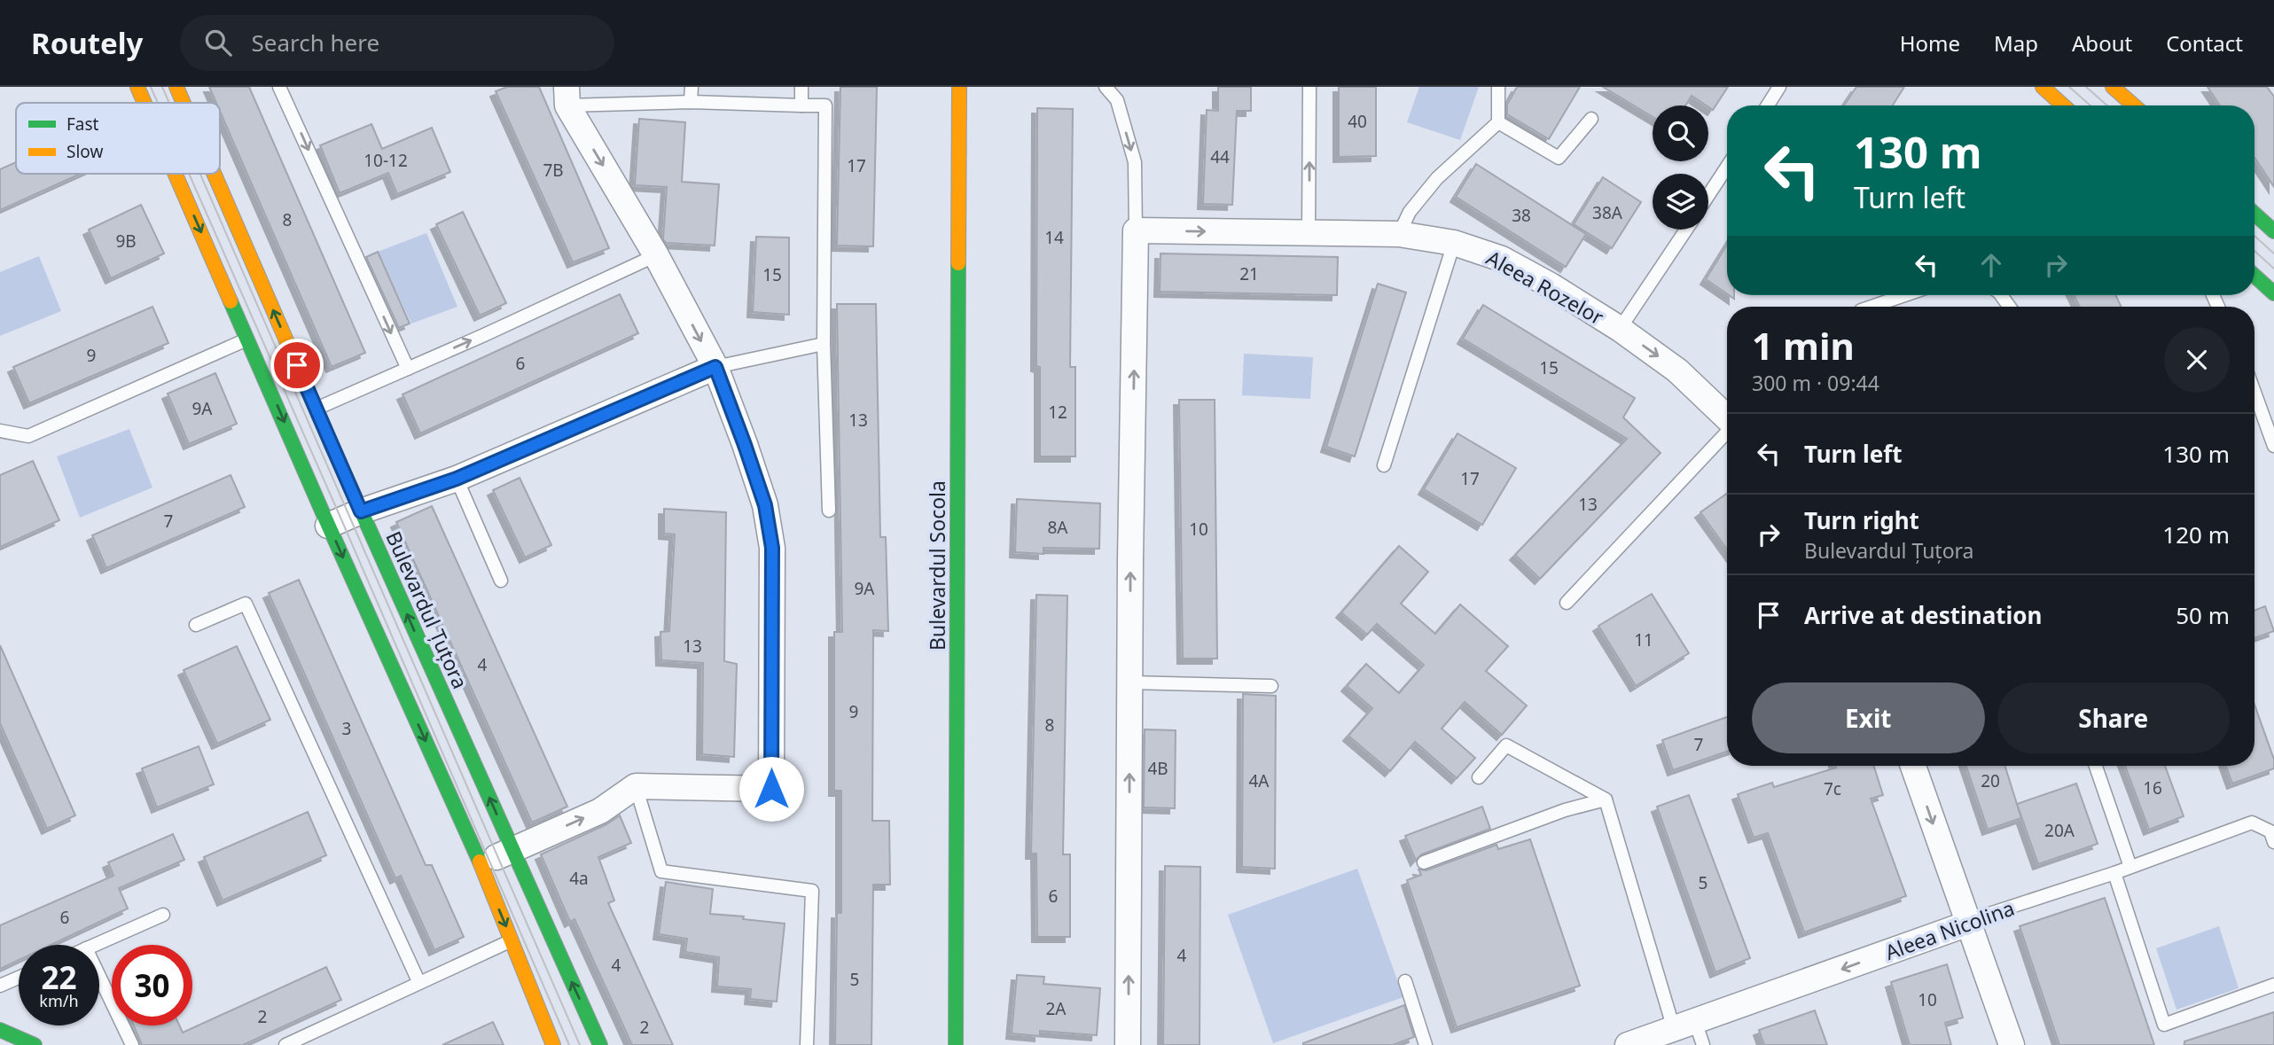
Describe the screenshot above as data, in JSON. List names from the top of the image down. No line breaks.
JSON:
{"streets":{"main road":["Bulevardul Socola","Bulevardul Țuțora"],"street":["Aleea Rozelor","Aleea Nicolina"]},"one_way":["Aleea Rozelor","Aleea Nicolina"],"house_numbers":["40","44","10-12","17","7B","38A","38","8","14","9B","21","15","9","6","15","9A","12","13","17","13","7","8A","10","9A","11","13","4","9","8","3","7","4B","4A","20","16","7c","20A","4a","5","6","6","4","4","5","10","2A","2","2"],"legend":["Fast","Slow"],"page":{"header":"Routely","search":"Search here","nav":["Home","Map","About","Contact"],"turn":["130 m","Turn left"],"heading":["1 min","300 m · 09:44"],"list":[{"name":"Turn left","value":"130 m"},{"name":"Turn right","note":"Bulevardul Țuțora","value":"120 m"},{"name":"Arrive at destination","value":"50 m"}],"buttons":["Exit","Share"],"speed":"22 km/h","limit":"30"}}
